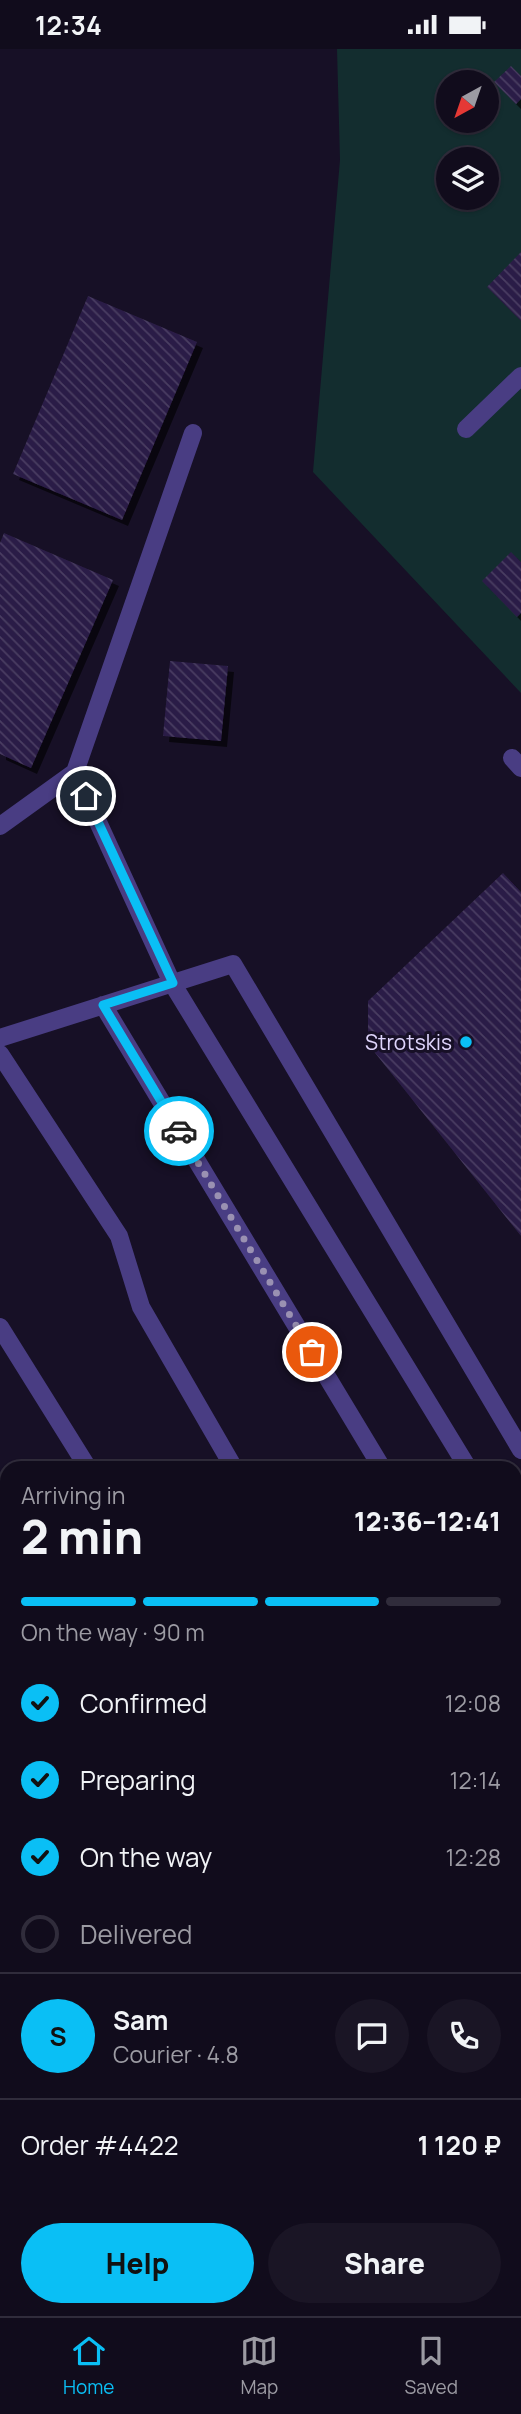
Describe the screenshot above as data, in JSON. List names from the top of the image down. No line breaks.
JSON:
{"places":["Strotskis"],"north":"bottom left","page":{"status":"12:34","heading":["2 min","Arriving in","12:36–12:41"],"panel":["Sam","Courier · 4.8","Order #4422","1 120 ₽"],"bar":"On the way · 90 m","list":[["Confirmed","12:08"],["Preparing","12:14"],["On the way","12:28"],"Delivered"],"round":"S","buttons":["Help","Share"],"tabs":["Home","Map","Saved"]}}
